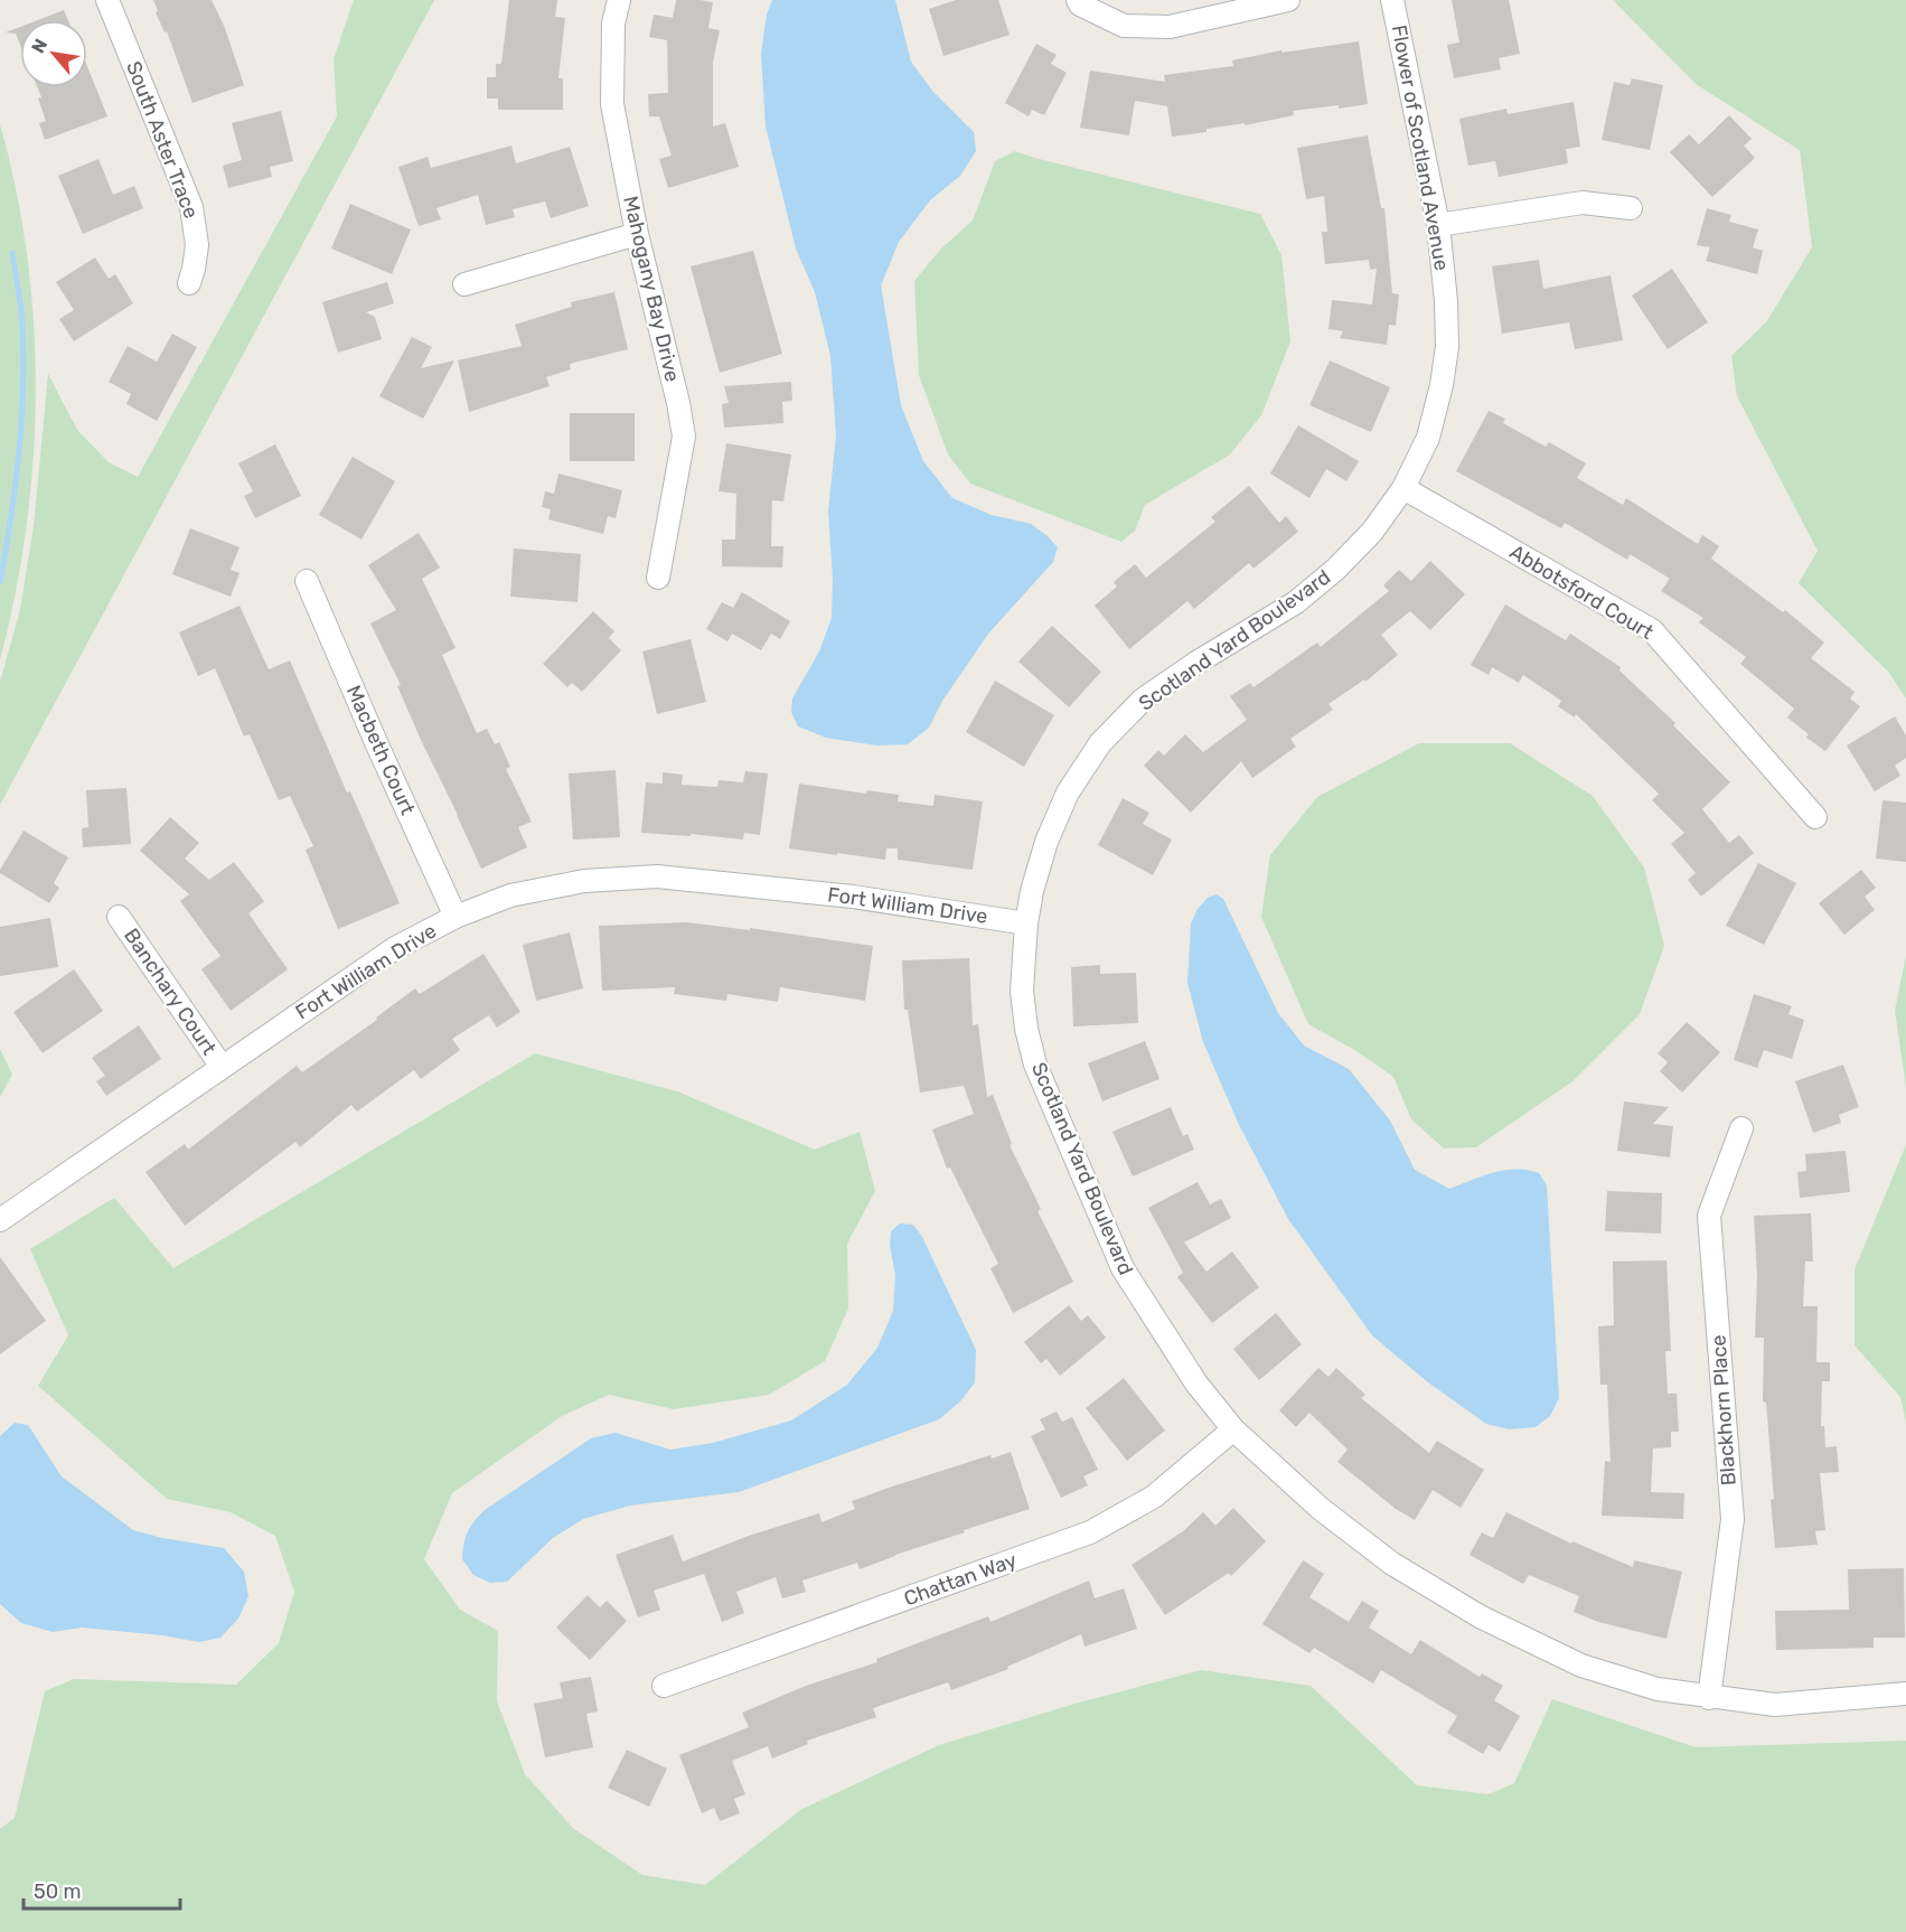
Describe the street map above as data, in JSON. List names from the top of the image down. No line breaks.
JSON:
{"streets":{"street":["South Aster Trace","Flower of Scotland Avenue","Mahogany Bay Drive","Abbotsford Court","Scotland Yard Boulevard","Macbeth Court","Fort William Drive","Banchary Court","Blackhorn Place","Chattan Way"]},"crossings":[["Flower of Scotland Avenue","Abbotsford Court"],["Flower of Scotland Avenue","Scotland Yard Boulevard"],["Abbotsford Court","Scotland Yard Boulevard"],["Scotland Yard Boulevard","Fort William Drive"],["Scotland Yard Boulevard","Blackhorn Place"],["Scotland Yard Boulevard","Chattan Way"],["Macbeth Court","Fort William Drive"],["Fort William Drive","Banchary Court"]],"scale_bar":"50 m","north":"top left"}
